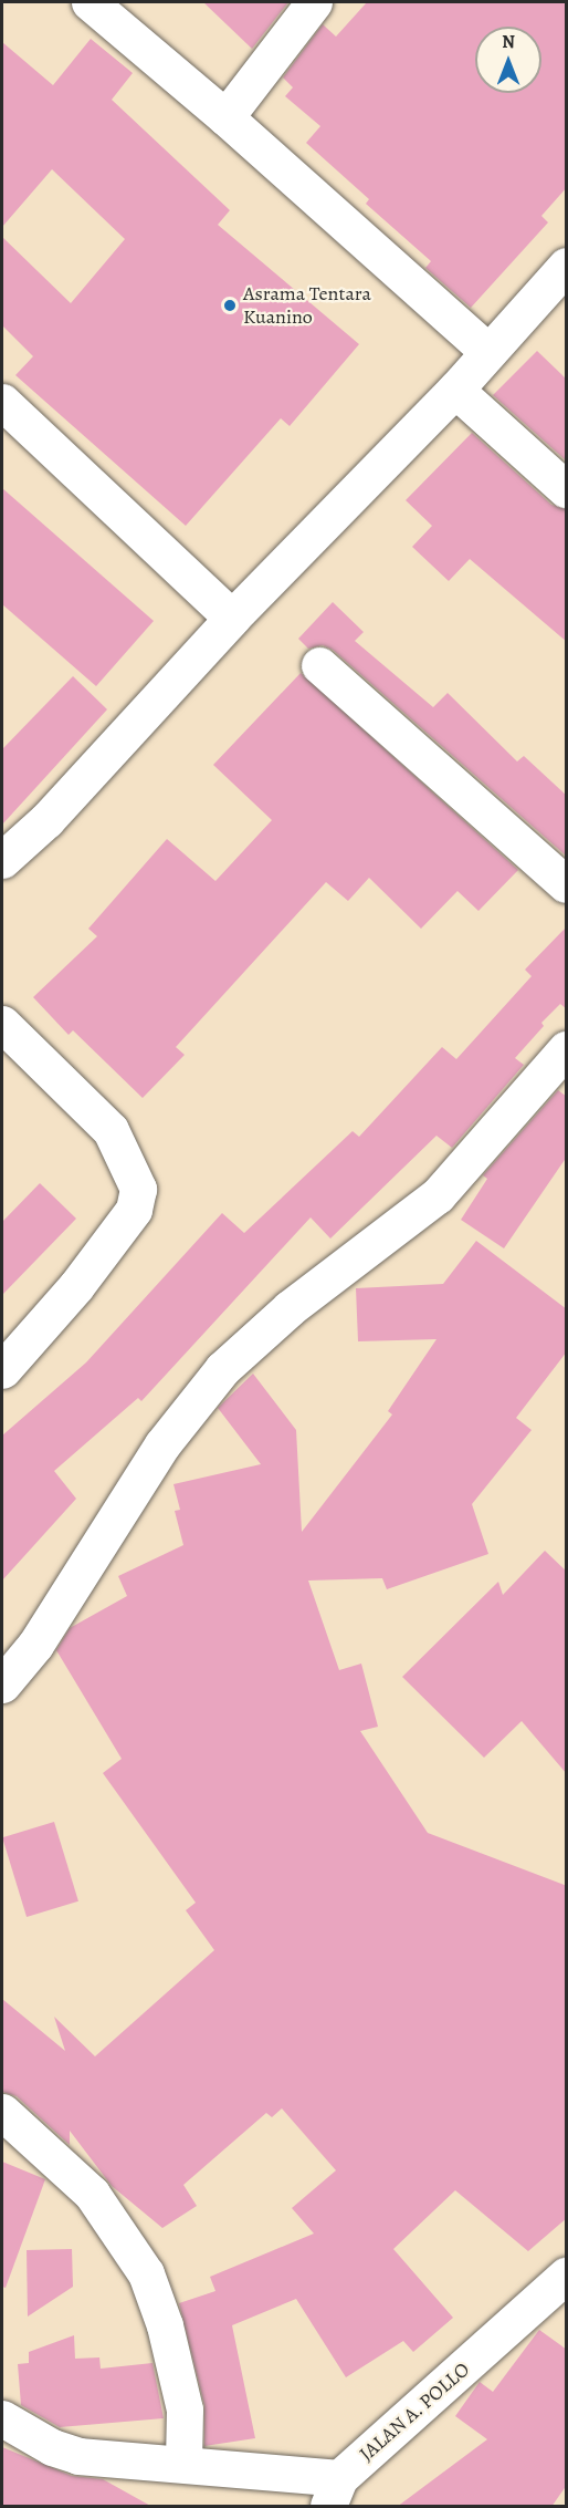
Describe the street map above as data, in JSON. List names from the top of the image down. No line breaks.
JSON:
{"streets":{"street":["JALAN A. POLLO"]},"places":["Asrama Tentara Kuanino"],"north":"top"}
